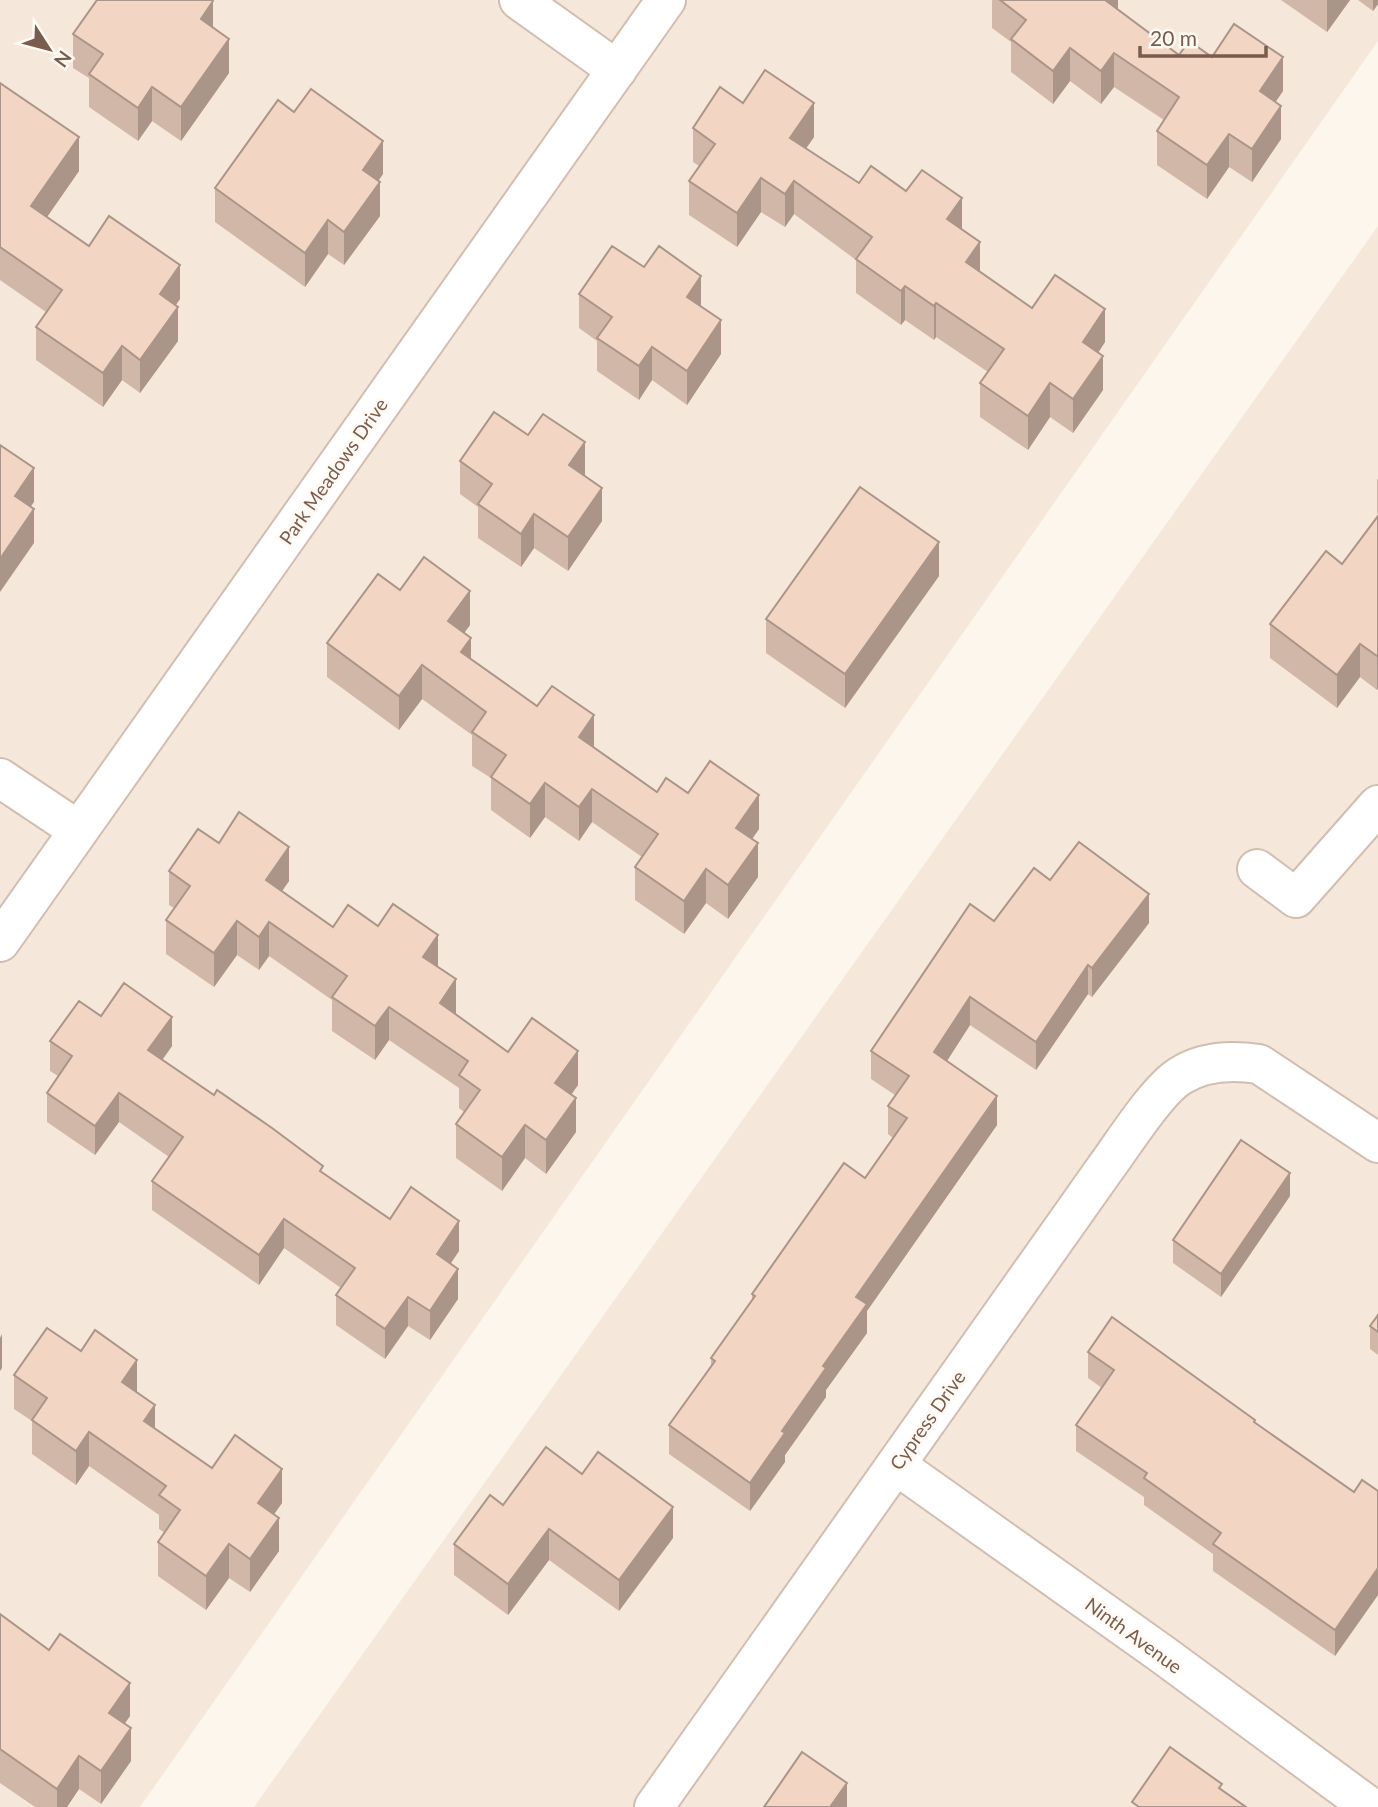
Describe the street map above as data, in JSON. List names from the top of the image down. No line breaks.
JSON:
{"streets":{"street":["Park Meadows Drive","Cypress Drive","Ninth Avenue"]},"crossings":[["Cypress Drive","Ninth Avenue"]],"scale_bar":"20 m","north":"bottom right"}
